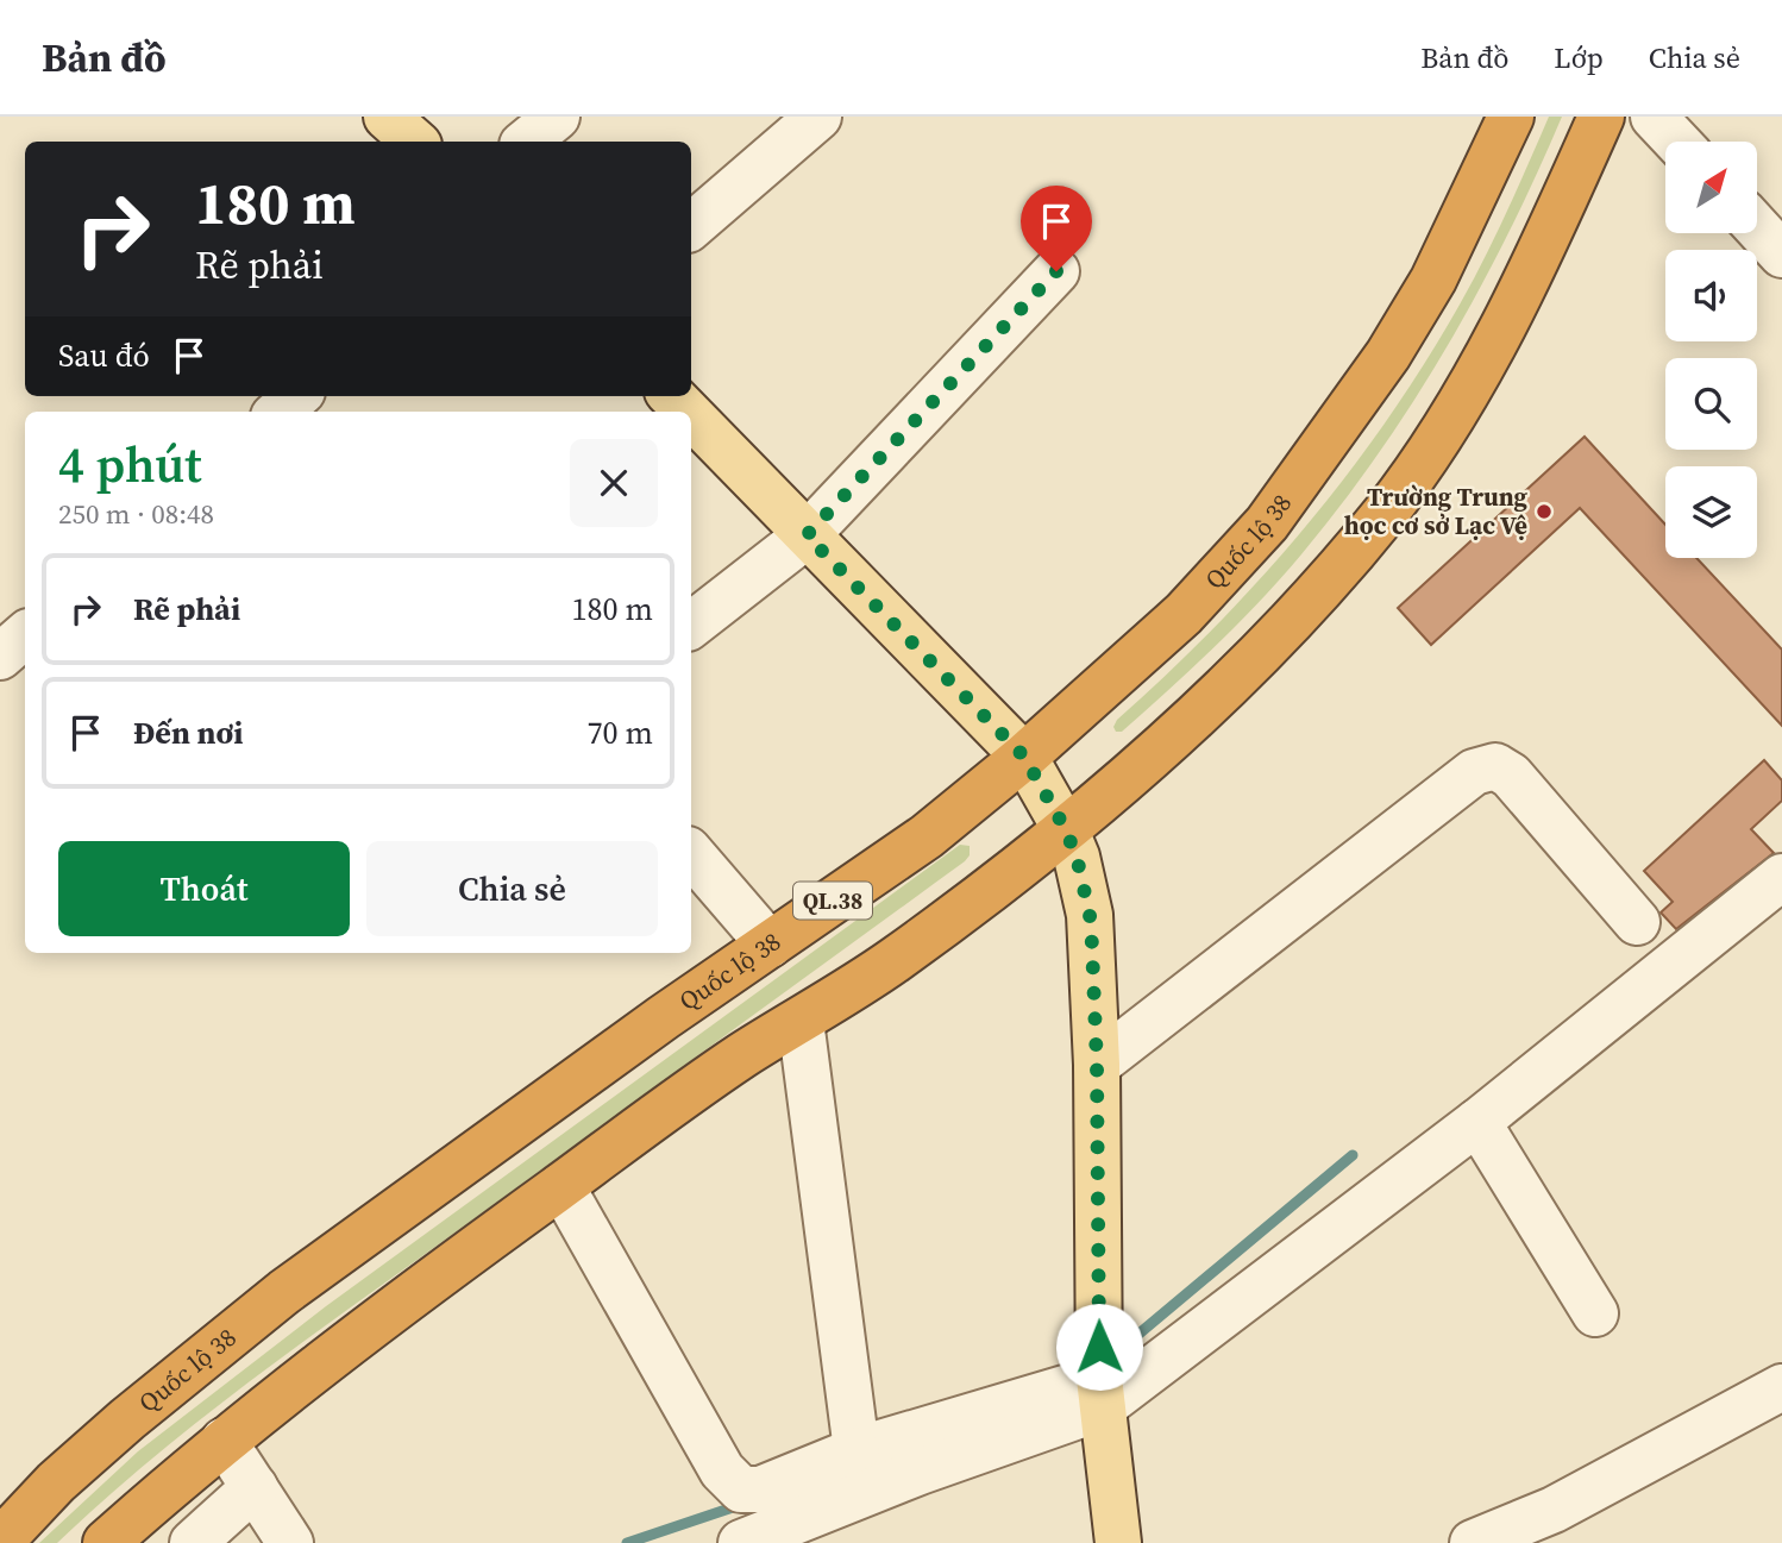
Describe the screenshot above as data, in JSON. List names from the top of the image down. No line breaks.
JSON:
{"streets":{"highway":["Quốc lộ 38","QL.38"]},"places":["Trường Trung học cơ sở Lạc Vệ"],"north":"top right","page":{"header":"Bản đồ","nav":["Bản đồ","Lớp","Chia sẻ"],"turn":["180 m","Rẽ phải"],"then":"Sau đó","heading":["4 phút","250 m · 08:48"],"list":[{"name":"Rẽ phải","value":"180 m"},{"name":"Đến nơi","value":"70 m"}],"buttons":["Thoát","Chia sẻ"]}}
